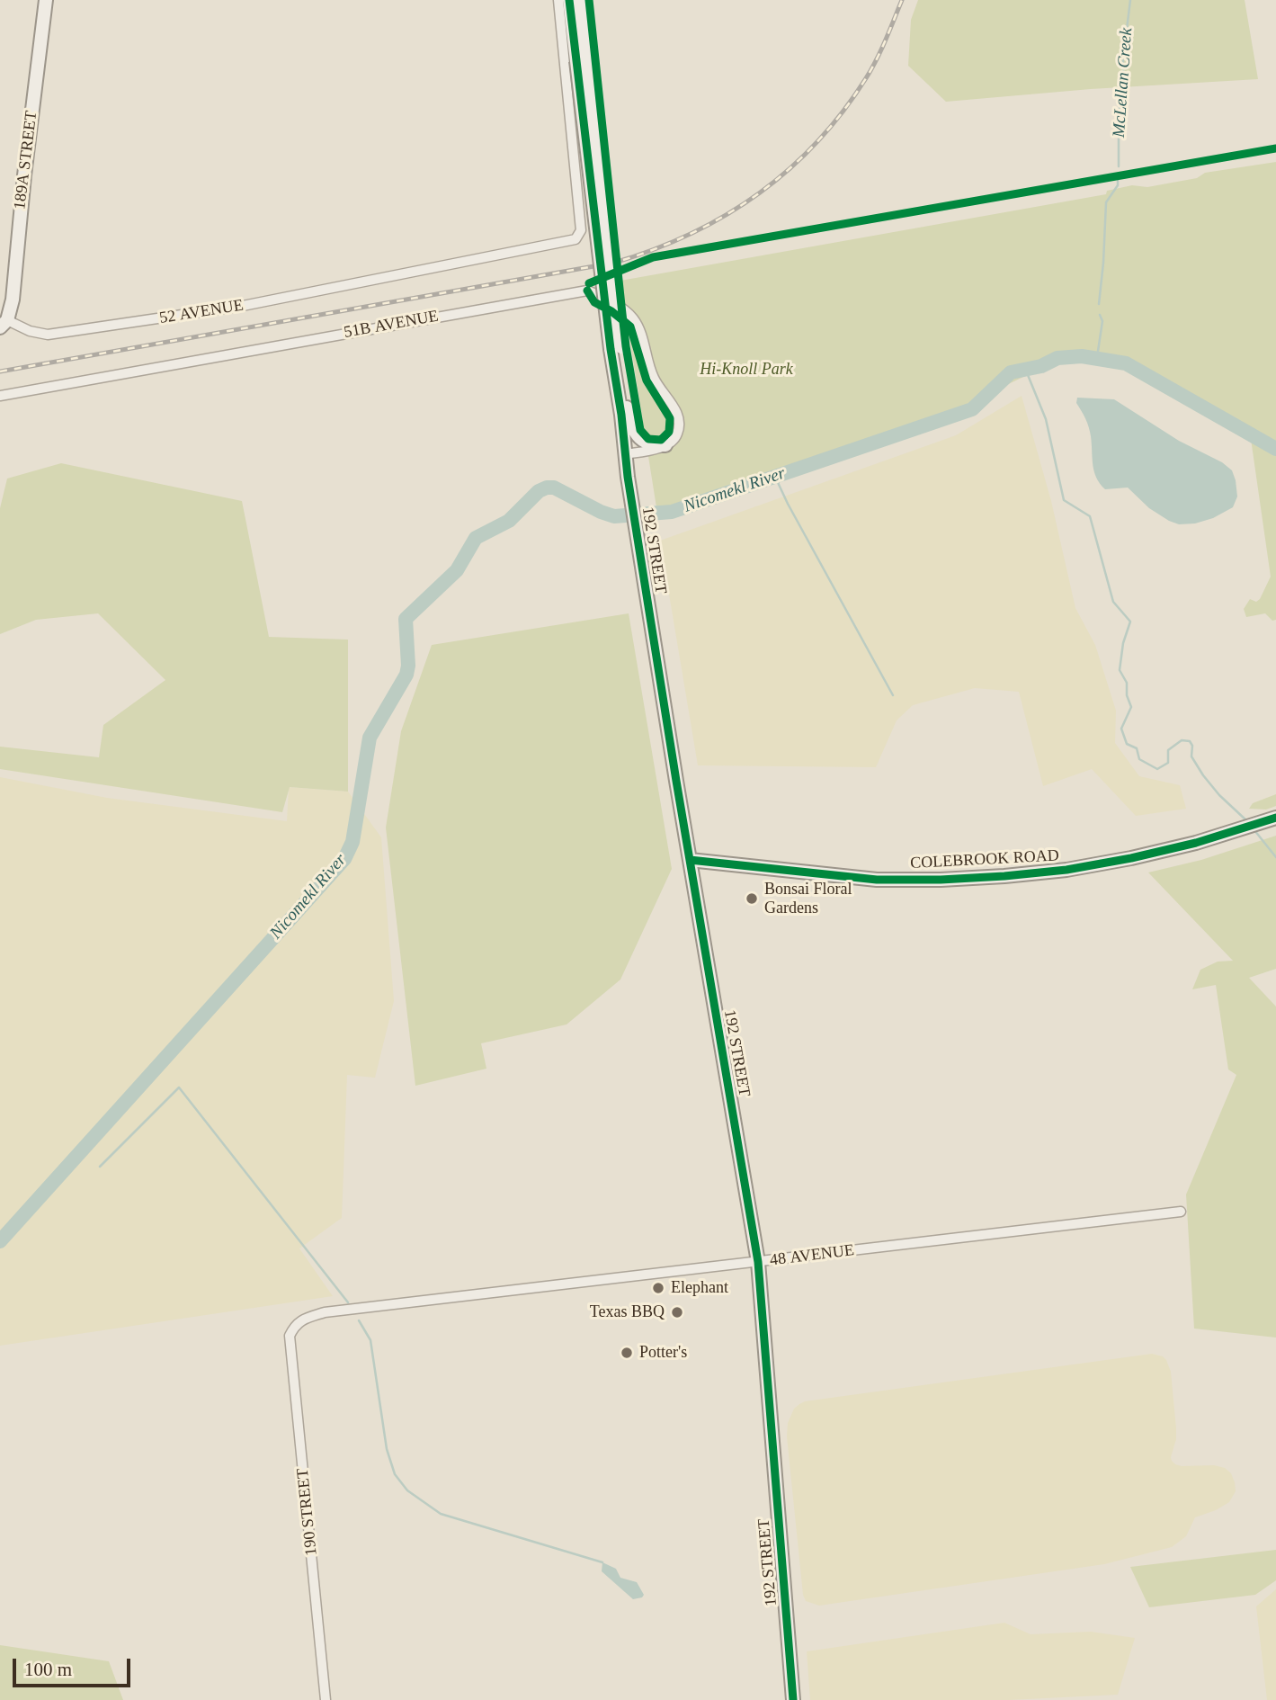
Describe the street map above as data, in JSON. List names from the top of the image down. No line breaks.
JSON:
{"streets":{"main road":["189A STREET","192 STREET","COLEBROOK ROAD"],"street":["52 AVENUE","51B AVENUE","48 AVENUE","190 STREET"]},"crossings":[["189A STREET","52 AVENUE"],["192 STREET","COLEBROOK ROAD"],["192 STREET","48 AVENUE"],["48 AVENUE","190 STREET"]],"water":["McLellan Creek","Nicomekl River"],"parks":["Hi-Knoll Park"],"places":["Bonsai Floral Gardens","Elephant","Texas BBQ","Potter's"],"scale_bar":"100 m"}
